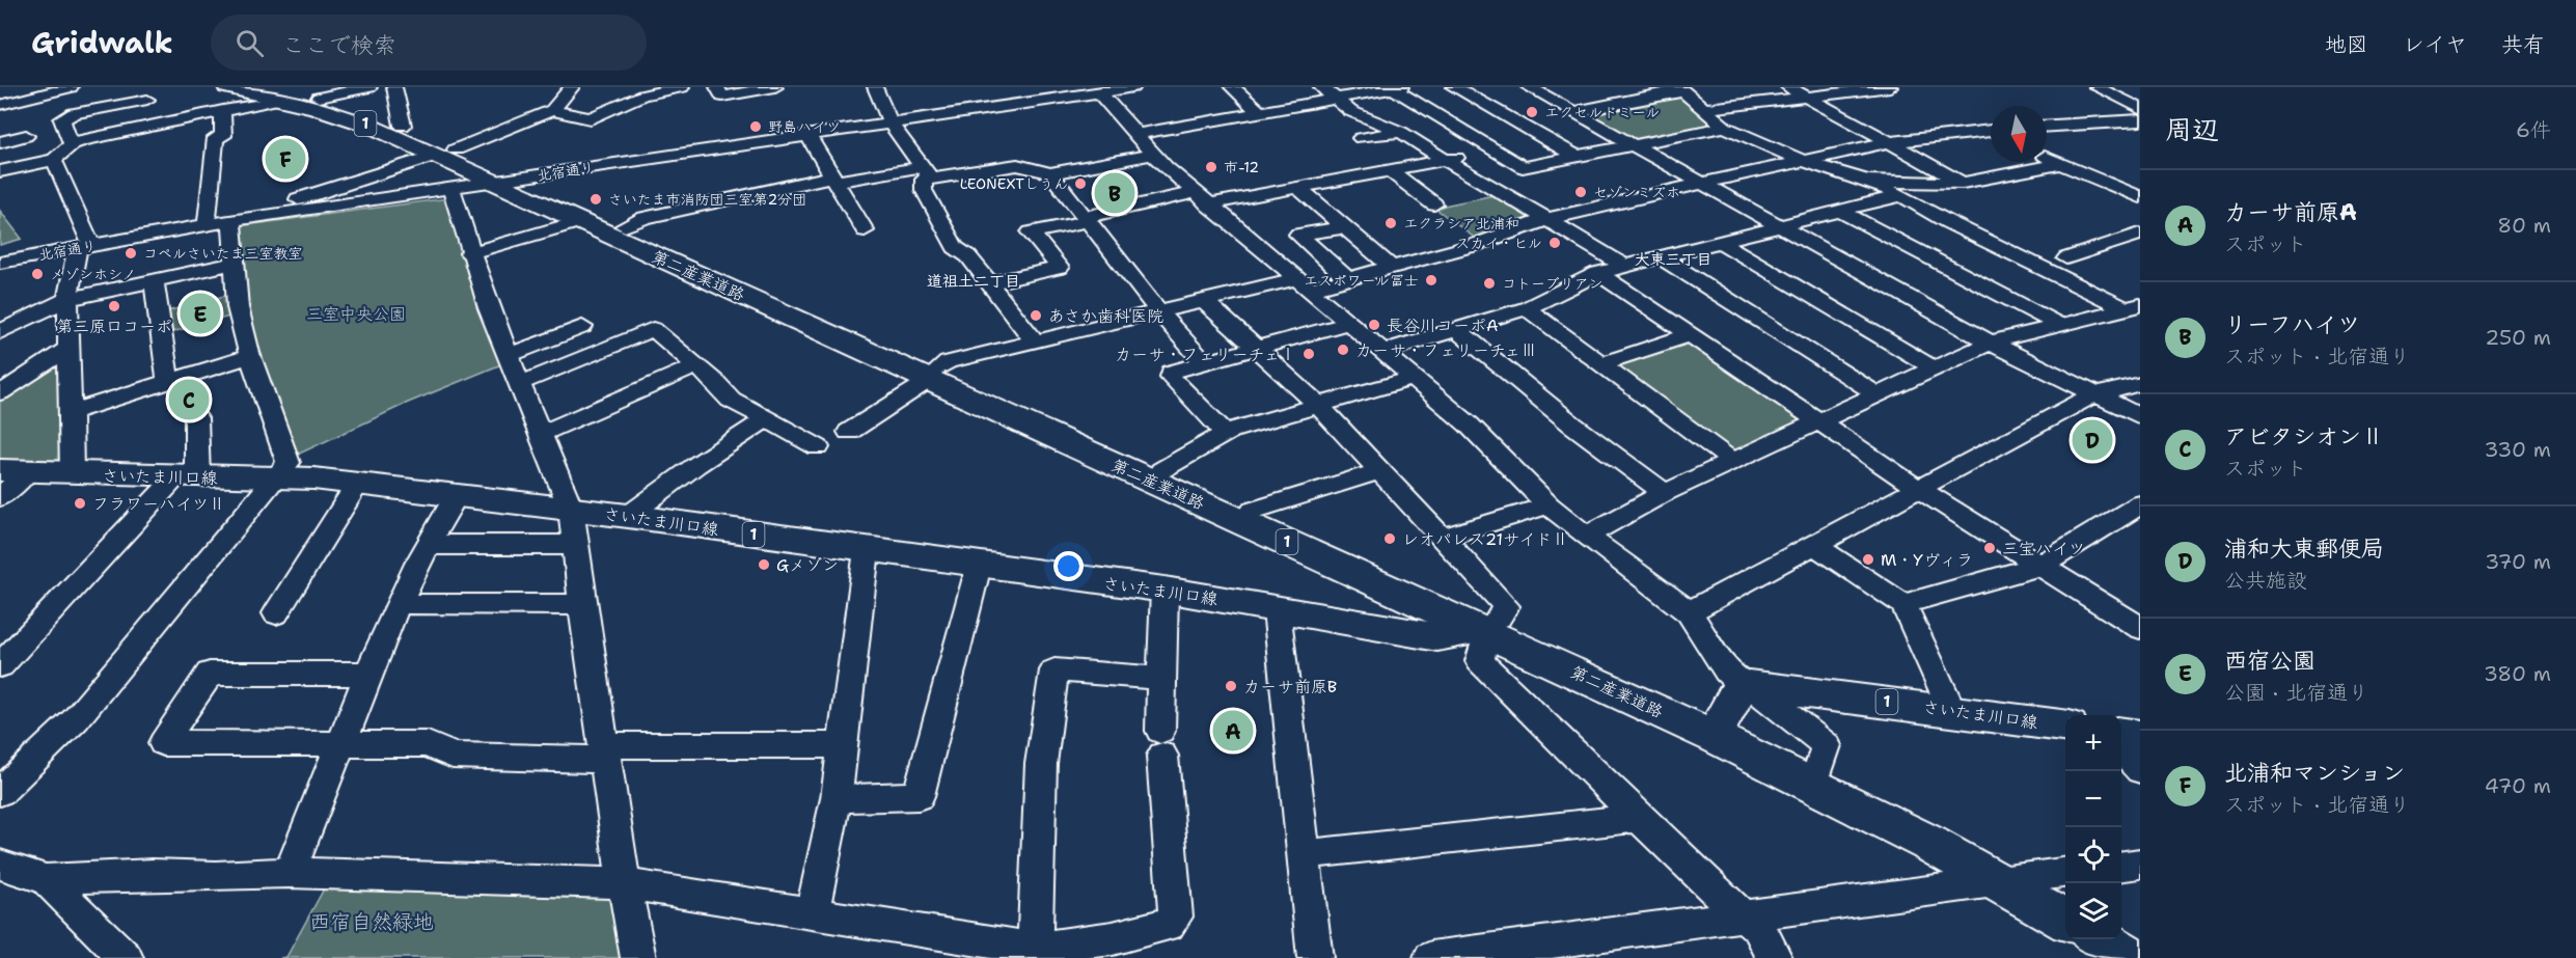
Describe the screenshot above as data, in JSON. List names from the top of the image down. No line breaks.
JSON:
{"streets":{"main road":["1","第二産業道路","さいたま川口線"],"street":["北宿通り"]},"crossings":[["北宿通り","第二産業道路"],["第二産業道路","さいたま川口線"]],"districts":["大東三丁目","道祖土二丁目"],"parks":["三室中央公園","西宿自然緑地"],"places":["エクセルドミール","野島ハイツ","市-12","LEONEXTしうん","セゾンミズホ","さいたま市消防団三室第2分団","エクラシア北浦和","スカイ・ヒル","コペルさいたま三室教室","メゾンホシノ","エスポワール冨士","コトーブリアン","第三原口コーポ","あさか歯科医院","長谷川コーポA","カーサ・フェリーチェⅢ","カーサ・フェリーチェⅠ","フラワーハイツⅡ","レオパレス21サイドⅡ","三宝ハイツ","M・Yヴィラ","Gメゾン","カーサ前原B"],"north":"bottom","page":{"header":"Gridwalk","search":"ここで検索","nav":["地図","レイヤ","共有"],"heading":["周辺","6件"],"pins":["F","B","E","C","D","A"],"list":[{"mark":"A","name":"カーサ前原A","note":"スポット","value":"80 m"},{"mark":"B","name":"リーフハイツ","note":"スポット · 北宿通り","value":"250 m"},{"mark":"C","name":"アビタシオンⅡ","note":"スポット","value":"330 m"},{"mark":"D","name":"浦和大東郵便局","note":"公共施設","value":"370 m"},{"mark":"E","name":"西宿公園","note":"公園 · 北宿通り","value":"380 m"},{"mark":"F","name":"北浦和マンション","note":"スポット · 北宿通り","value":"470 m"}],"map_buttons":["+","−"]}}
